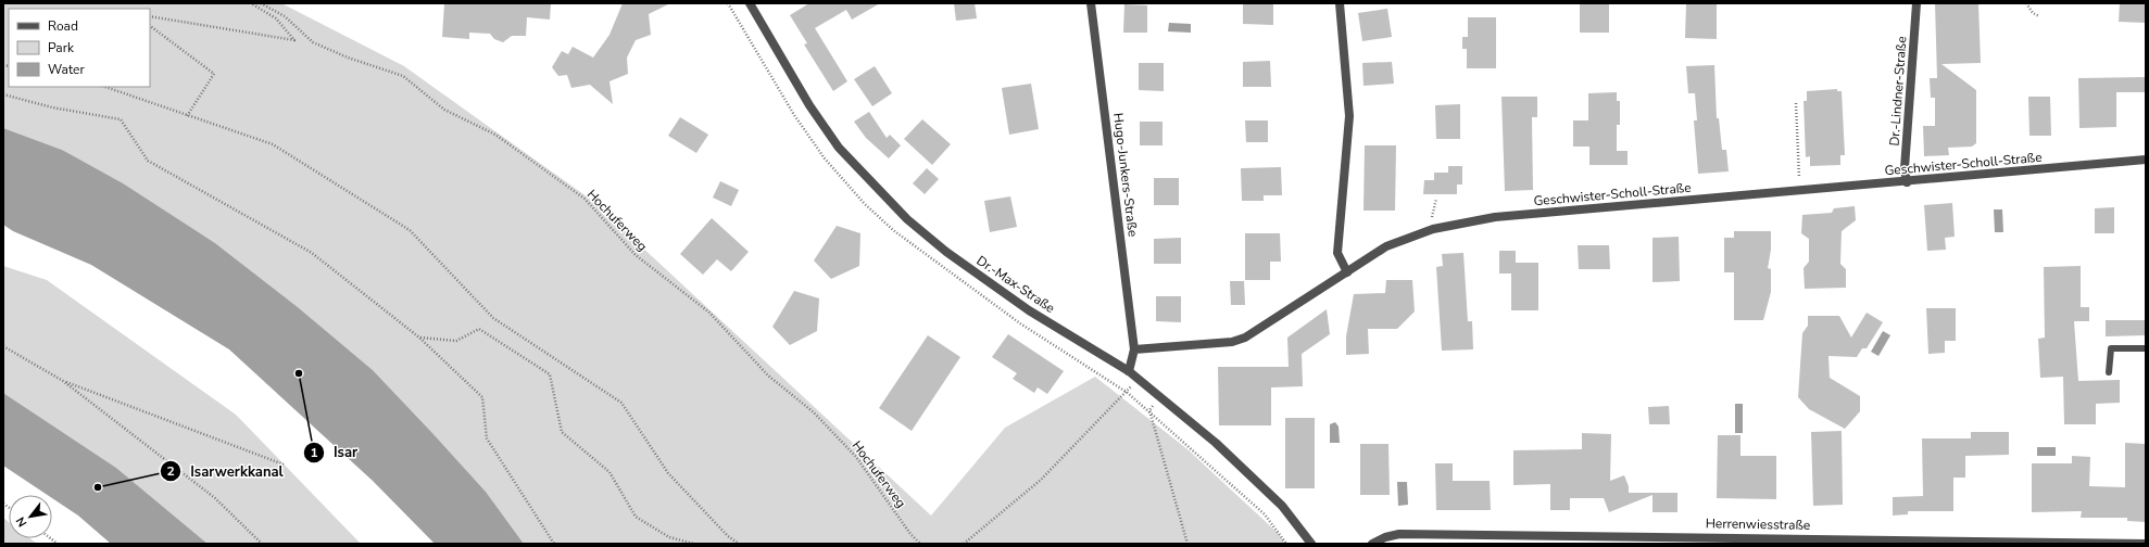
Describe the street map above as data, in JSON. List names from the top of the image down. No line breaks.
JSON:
{"streets":{"street":["Dr.-Lindner-Straße","Geschwister-Scholl-Straße","Hugo-Junkers-Straße","Dr.-Max-Straße","Herrenwiesstraße"],"path":["Hochuferweg"]},"crossings":[["Dr.-Lindner-Straße","Geschwister-Scholl-Straße"],["Geschwister-Scholl-Straße","Hugo-Junkers-Straße"]],"places":["Isar","Isarwerkkanal"],"legend":["Road","Park","Water"],"north":"bottom left"}
